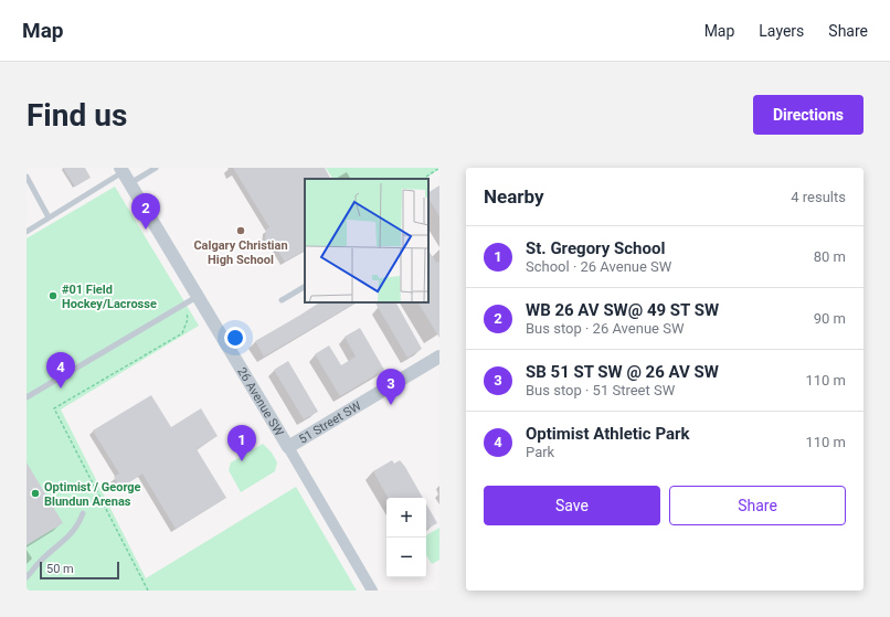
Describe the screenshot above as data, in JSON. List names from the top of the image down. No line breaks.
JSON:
{"streets":{"street":["26 Avenue SW","51 Street SW"]},"crossings":[["26 Avenue SW","51 Street SW"]],"places":["Calgary Christian High School","#01 Field Hockey/Lacrosse","Optimist / George Blundun Arenas"],"scale_bar":"50 m","page":{"header":"Map","nav":["Map","Layers","Share"],"buttons":["Directions",["Save","Share"]],"title":"Find us","heading":["Nearby","4 results"],"pins":["2","4","3","1"],"list":[{"mark":"1","name":"St. Gregory School","note":"School · 26 Avenue SW","value":"80 m"},{"mark":"2","name":"WB 26 AV SW@ 49 ST SW","note":"Bus stop · 26 Avenue SW","value":"90 m"},{"mark":"3","name":"SB 51 ST SW @ 26 AV SW","note":"Bus stop · 51 Street SW","value":"110 m"},{"mark":"4","name":"Optimist Athletic Park","note":"Park","value":"110 m"}],"map_buttons":["+","−"],"scale":"50 m"}}
